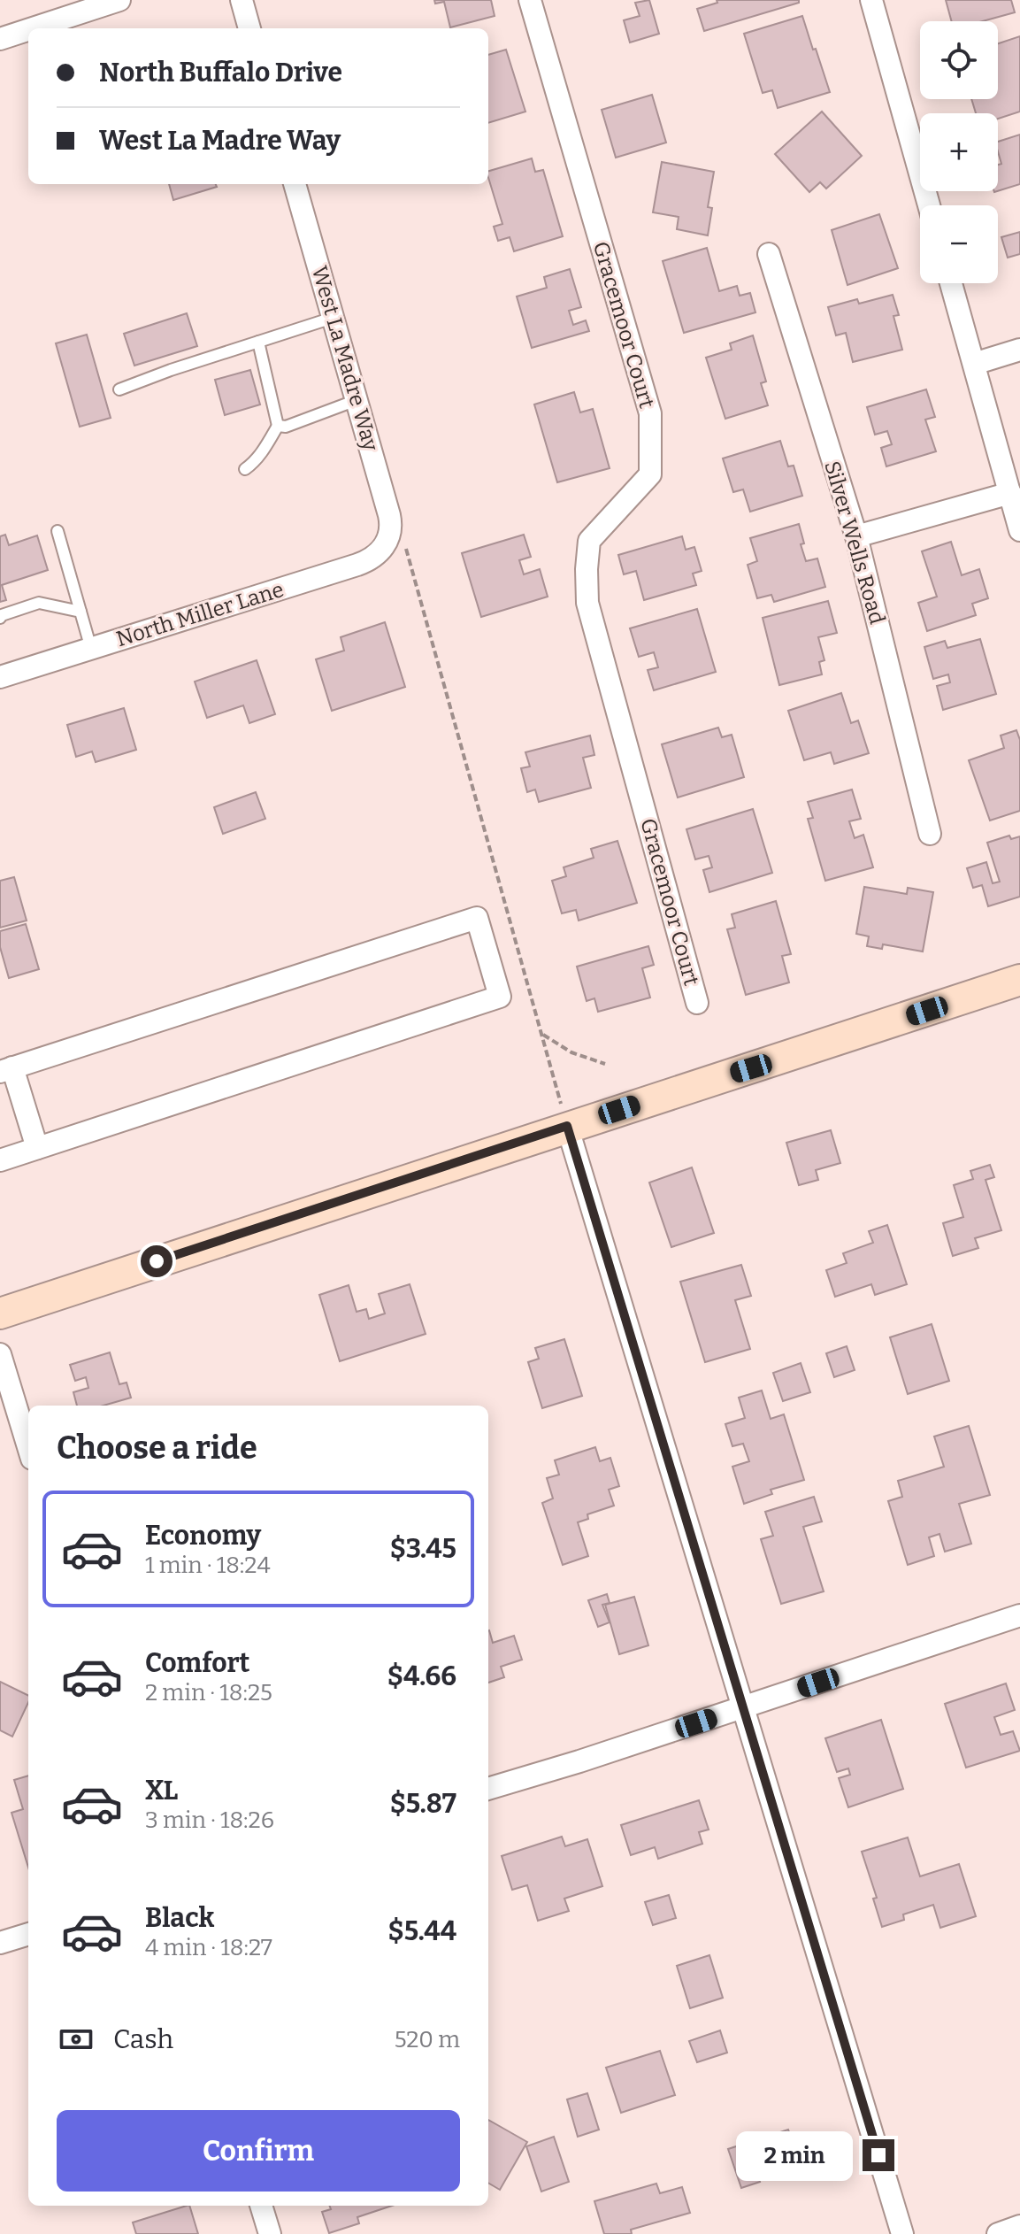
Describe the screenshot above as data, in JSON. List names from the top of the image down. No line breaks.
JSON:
{"streets":{"street":["Gracemoor Court","West La Madre Way","Silver Wells Road","North Miller Lane"]},"crossings":[["West La Madre Way","North Miller Lane"]],"page":{"map_buttons":["+","−"],"banner":["North Buffalo Drive","West La Madre Way"],"heading":"Choose a ride","list":[{"name":"Economy","note":"1 min · 18:24","value":"$3.45"},{"name":"Comfort","note":"2 min · 18:25","value":"$4.66"},{"name":"XL","note":"3 min · 18:26","value":"$5.87"},{"name":"Black","note":"4 min · 18:27","value":"$5.44"}],"pay":["Cash","520 m"],"buttons":"Confirm","bubble":"2 min"}}
